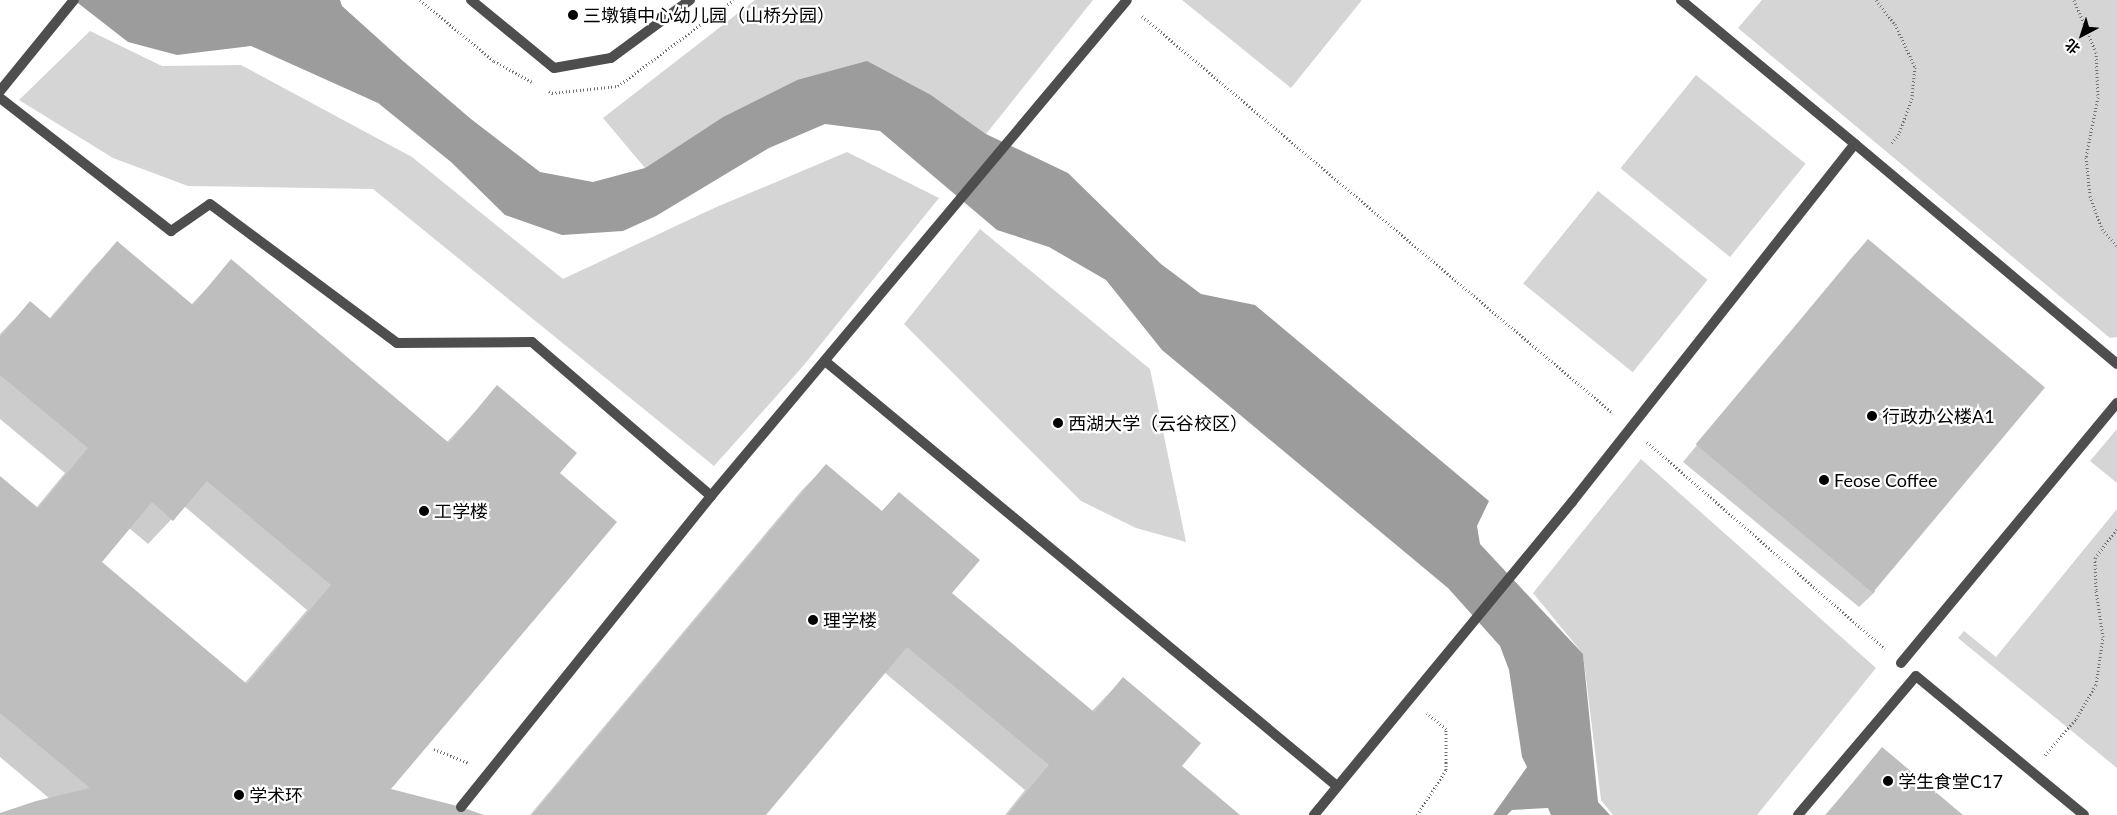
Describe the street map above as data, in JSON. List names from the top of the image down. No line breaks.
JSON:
{"places":["三墩镇中心幼儿园（山桥分园）","行政办公楼A1","西湖大学（云谷校区）","Feose Coffee","工学楼","理学楼","学生食堂C17","学术环"],"north":"bottom left"}
